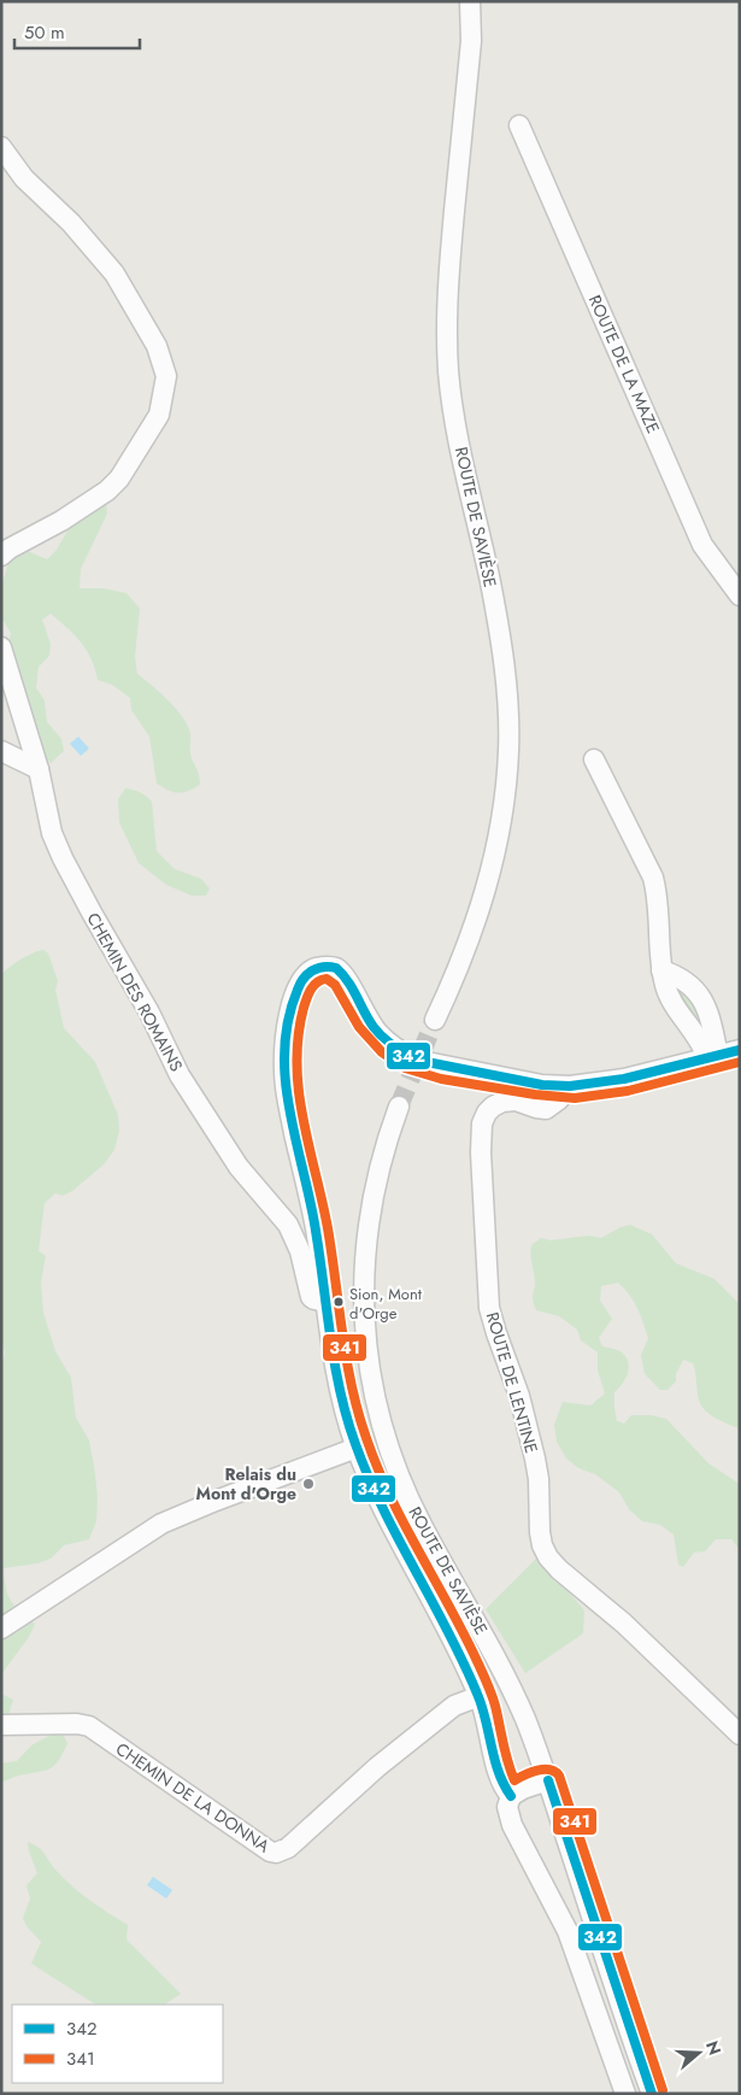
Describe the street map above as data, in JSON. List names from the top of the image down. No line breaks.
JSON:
{"streets":{"street":["ROUTE DE LA MAZE","ROUTE DE SAVIÈSE","CHEMIN DES ROMAINS","ROUTE DE LENTINE","CHEMIN DE LA DONNA"]},"places":["Sion, Mont d'Orge","Relais du Mont d'Orge"],"lines":["transit line 342","transit line 341"],"legend":["342","341"],"scale_bar":"50 m","north":"right"}
